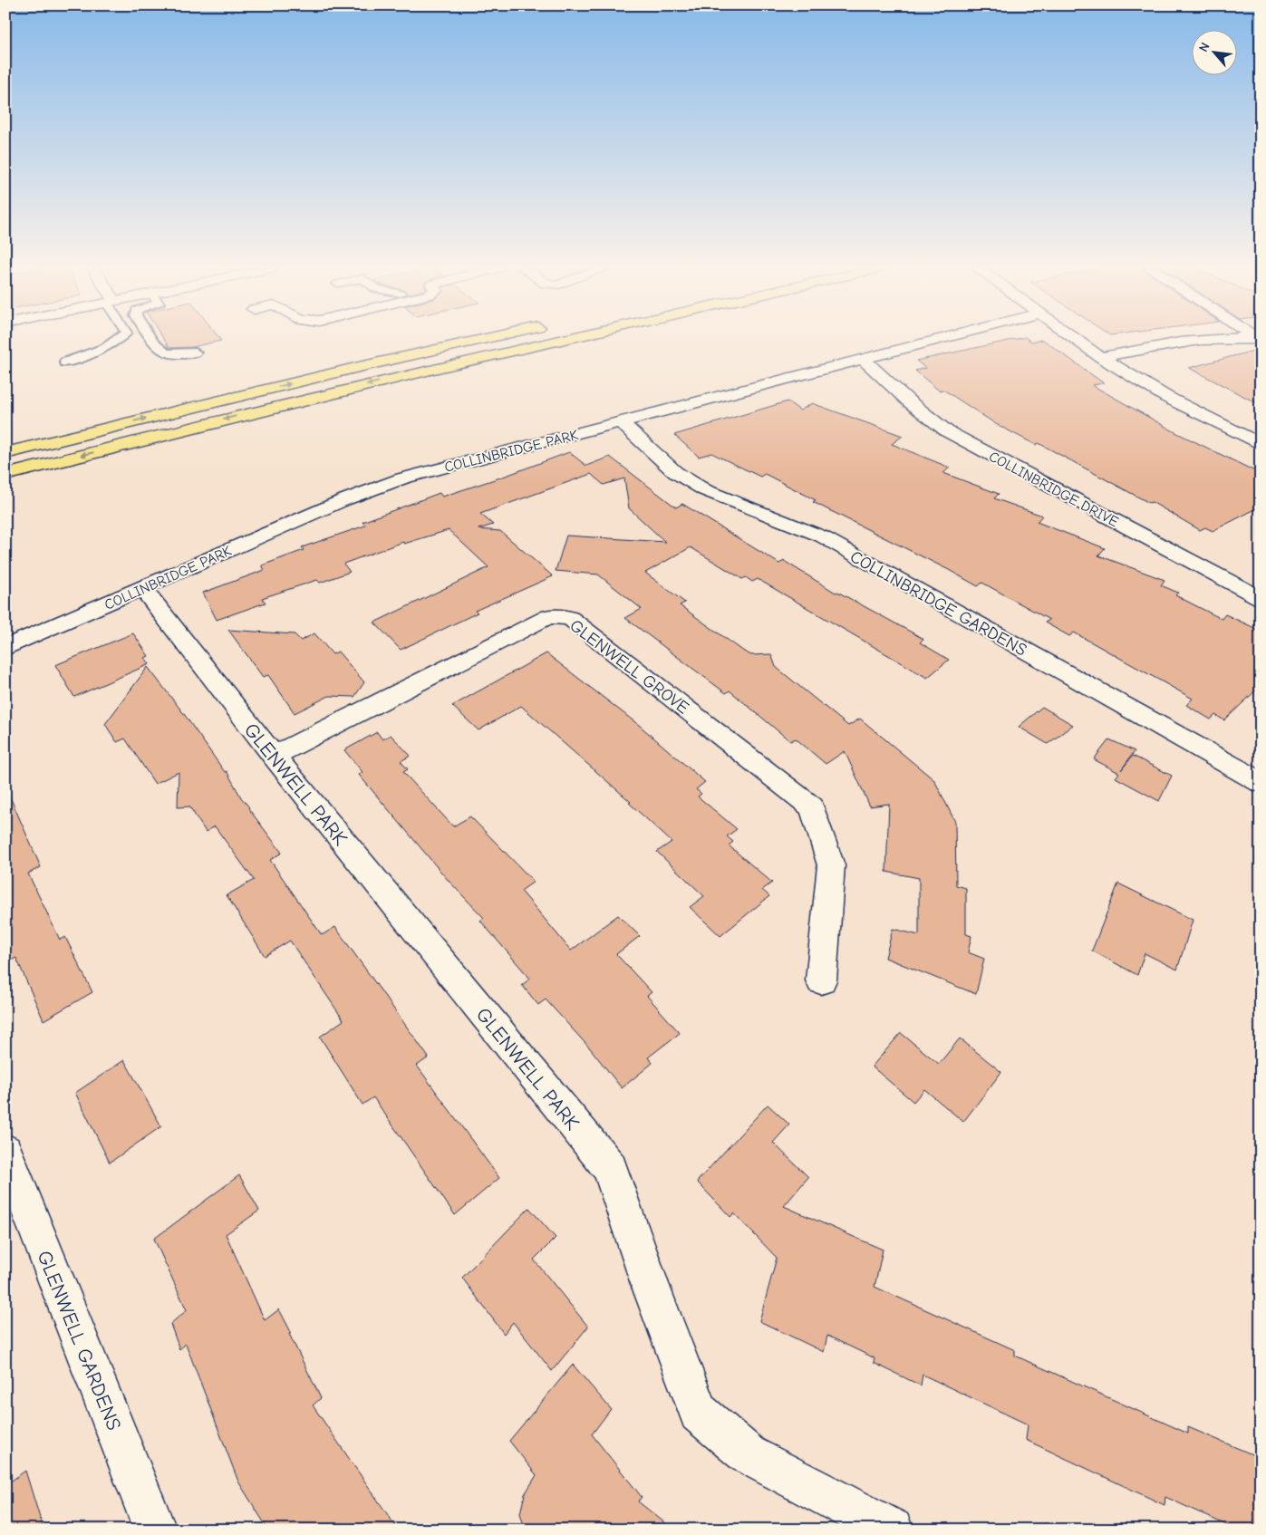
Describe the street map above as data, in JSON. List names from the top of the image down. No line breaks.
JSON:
{"streets":{"street":["COLLINBRIDGE PARK","COLLINBRIDGE DRIVE","COLLINBRIDGE GARDENS","GLENWELL GROVE","GLENWELL PARK","GLENWELL GARDENS"]},"crossings":[["COLLINBRIDGE PARK","COLLINBRIDGE DRIVE"],["COLLINBRIDGE PARK","COLLINBRIDGE GARDENS"],["COLLINBRIDGE PARK","GLENWELL PARK"],["GLENWELL GROVE","GLENWELL PARK"]],"north":"top left"}
